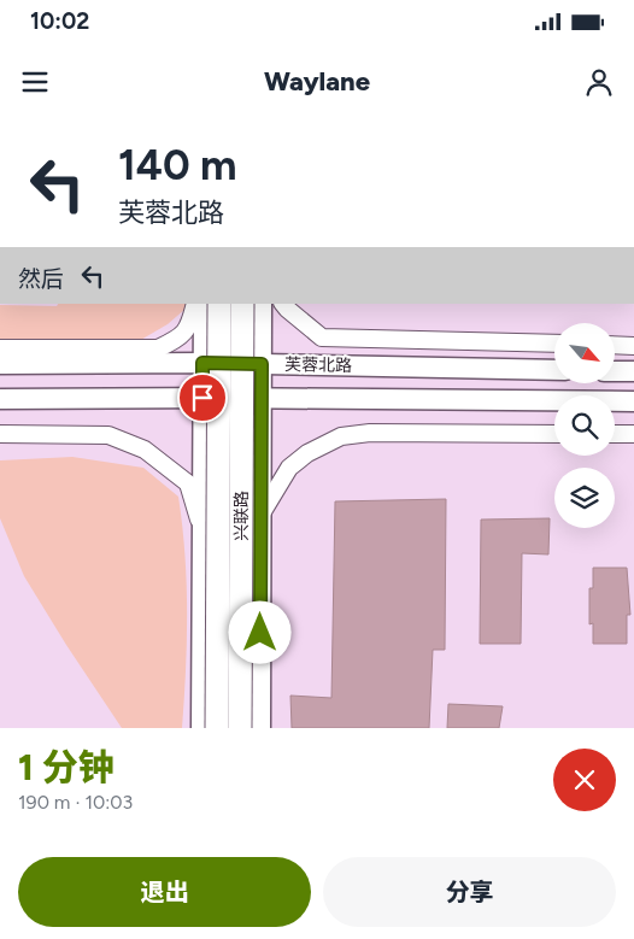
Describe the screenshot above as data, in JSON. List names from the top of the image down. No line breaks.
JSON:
{"streets":{"highway":["兴联路"],"main road":["芙蓉北路"]},"crossings":[["芙蓉北路","兴联路"]],"north":"bottom right","page":{"status":"10:02","header":"Waylane","turn":["140 m","芙蓉北路"],"then":"然后","heading":["1 分钟","190 m · 10:03"],"buttons":["退出","分享"]}}
